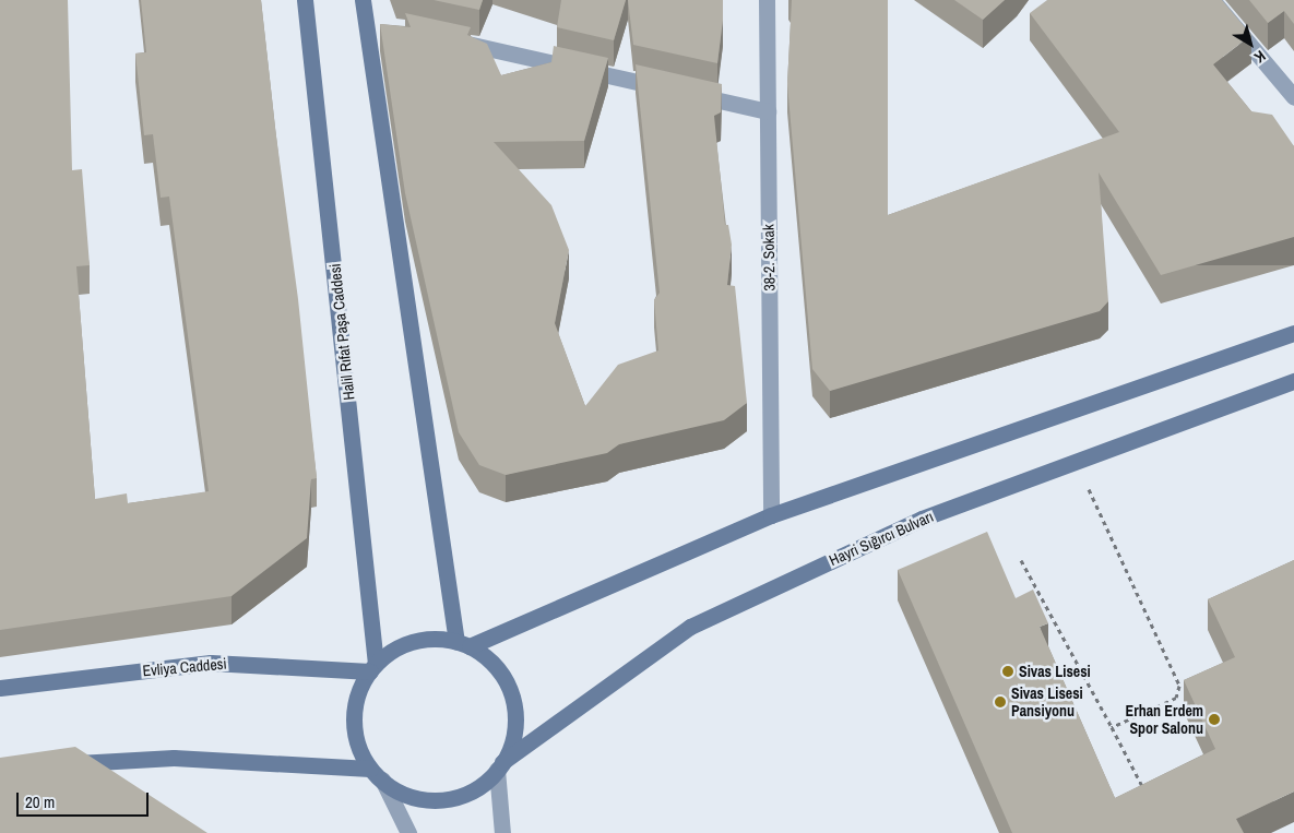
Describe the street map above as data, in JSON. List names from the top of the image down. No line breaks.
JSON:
{"streets":{"main road":["Halil Rıfat Paşa Caddesi","Hayri Sığırcı Bulvarı","Evliya Caddesi"],"street":["38-2. Sokak"]},"crossings":[["Halil Rıfat Paşa Caddesi","Hayri Sığırcı Bulvarı"],["Halil Rıfat Paşa Caddesi","Evliya Caddesi"],["Hayri Sığırcı Bulvarı","Evliya Caddesi"]],"places":["Sivas Lisesi","Sivas Lisesi Pansiyonu","Erhan Erdem Spor Salonu"],"scale_bar":"20 m","north":"bottom right"}
